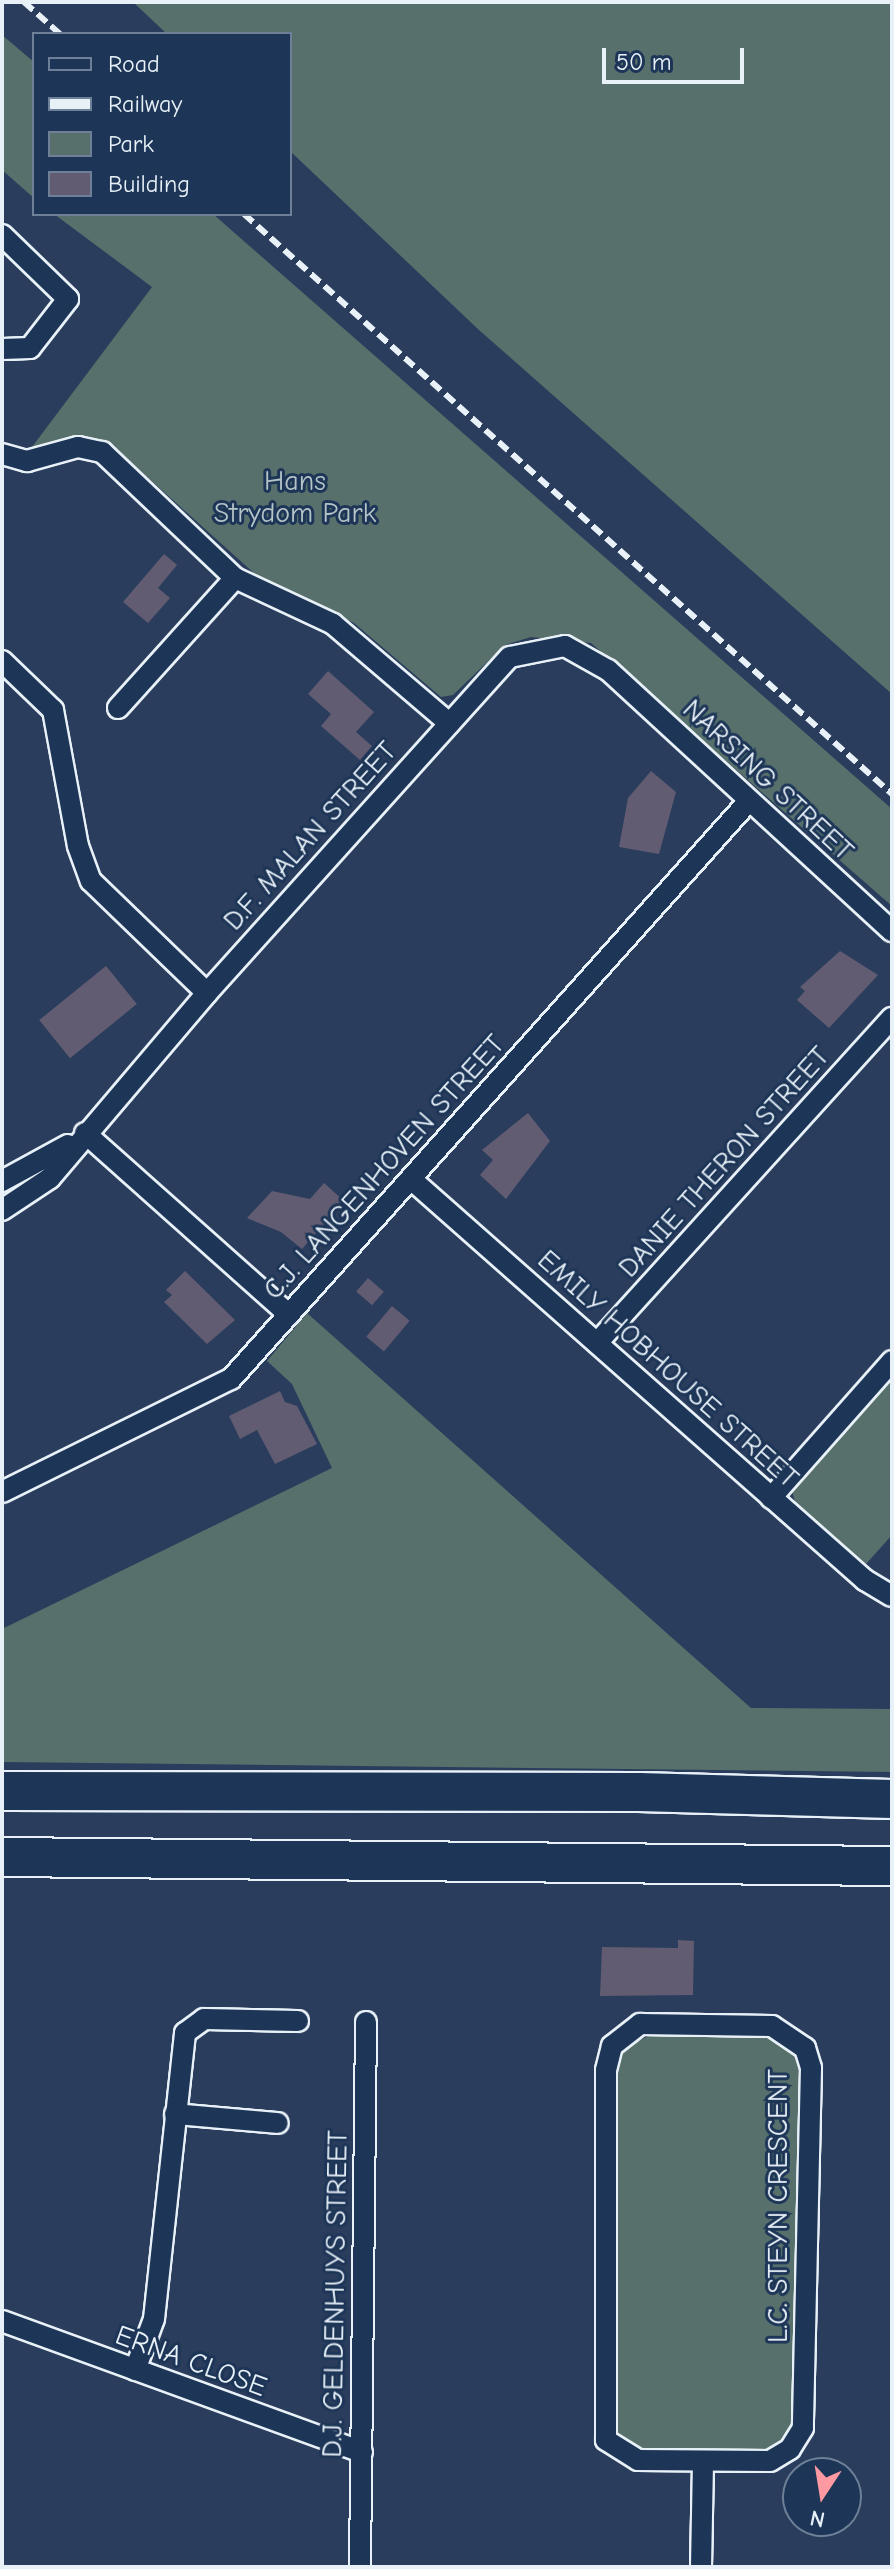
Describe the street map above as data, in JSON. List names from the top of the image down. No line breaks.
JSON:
{"streets":{"street":["NARSING STREET","D.F. MALAN STREET","DANIE THERON STREET","C.J. LANGENHOVEN STREET","EMILY HOBHOUSE STREET","L.C. STEYN CRESCENT","D.J. GELDENHUYS STREET","ERNA CLOSE"]},"crossings":[["NARSING STREET","D.F. MALAN STREET"],["NARSING STREET","C.J. LANGENHOVEN STREET"],["DANIE THERON STREET","EMILY HOBHOUSE STREET"],["C.J. LANGENHOVEN STREET","EMILY HOBHOUSE STREET"],["D.J. GELDENHUYS STREET","ERNA CLOSE"]],"parks":["Hans Strydom Park"],"legend":["Road","Railway","Park","Building"],"scale_bar":"50 m","north":"bottom"}
